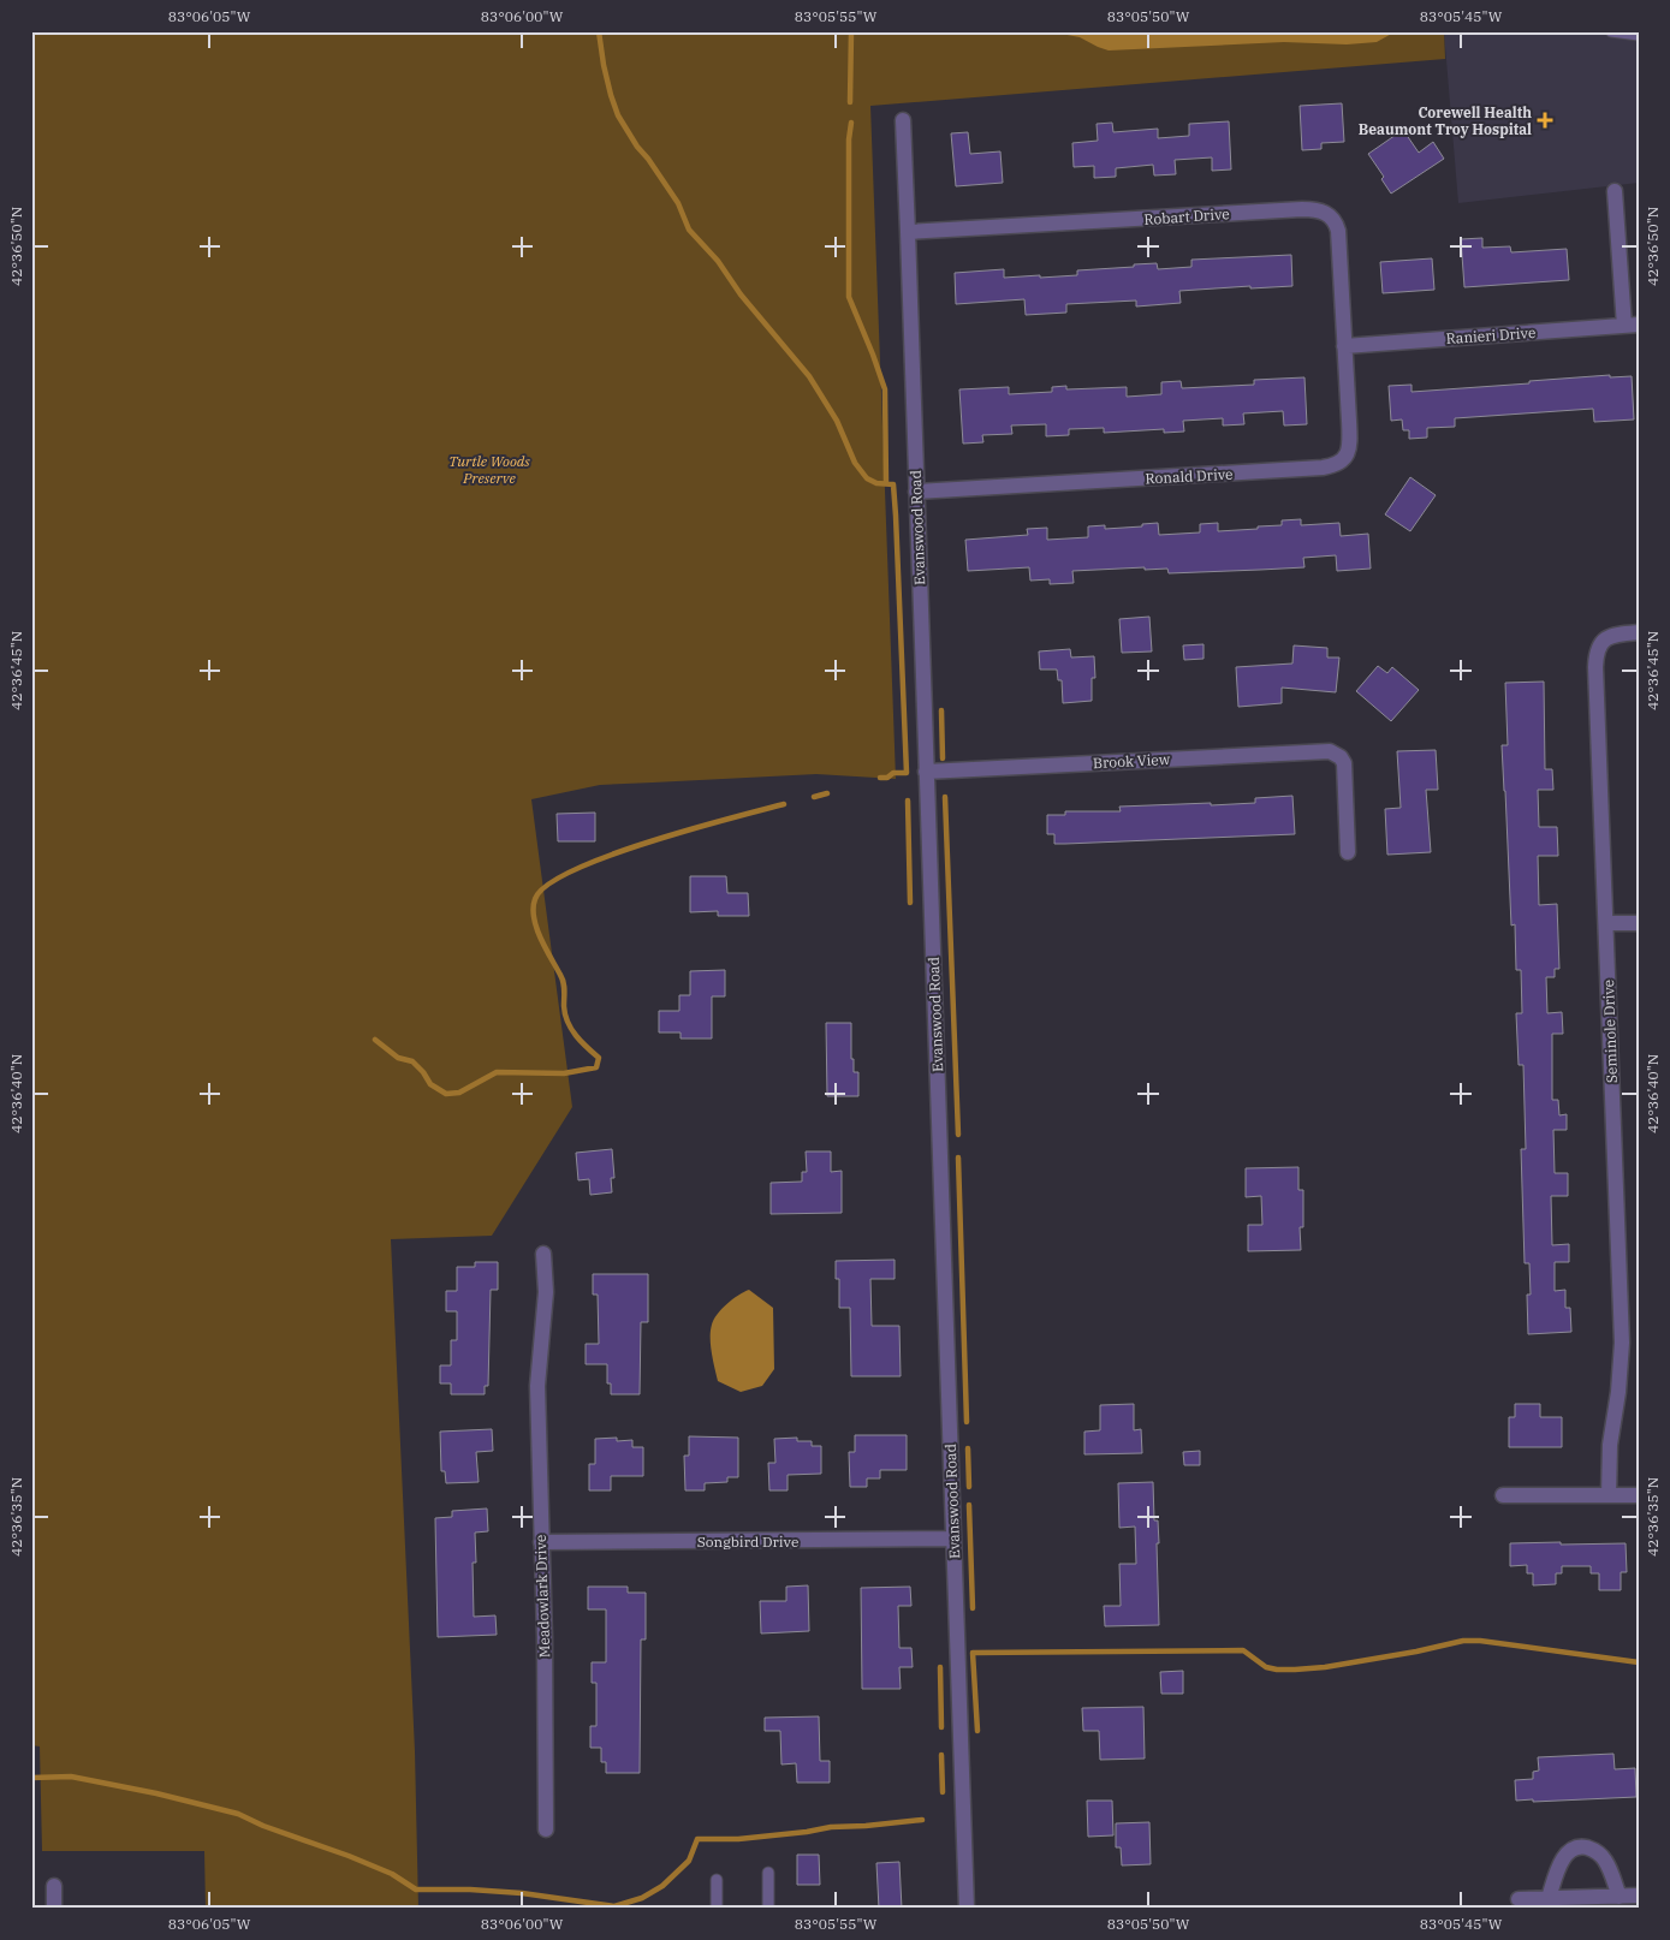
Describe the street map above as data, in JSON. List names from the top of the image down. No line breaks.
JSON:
{"streets":{"street":["Robart Drive","Ranieri Drive","Ronald Drive","Evanswood Road","Brook View","Seminole Drive","Songbird Drive","Meadowlark Drive"]},"crossings":[["Robart Drive","Ranieri Drive"],["Robart Drive","Ronald Drive"],["Robart Drive","Evanswood Road"],["Ranieri Drive","Ronald Drive"],["Ronald Drive","Evanswood Road"],["Evanswood Road","Brook View"],["Evanswood Road","Songbird Drive"],["Songbird Drive","Meadowlark Drive"]],"parks":["Turtle Woods Preserve"],"places":{"health":["Corewell Health Beaumont Troy Hospital"]},"coordinates":["83°06'05\"W","83°06'00\"W","83°05'55\"W","83°05'50\"W","83°05'45\"W","42°36'50\"N","42°36'45\"N","42°36'40\"N","42°36'35\"N"]}
